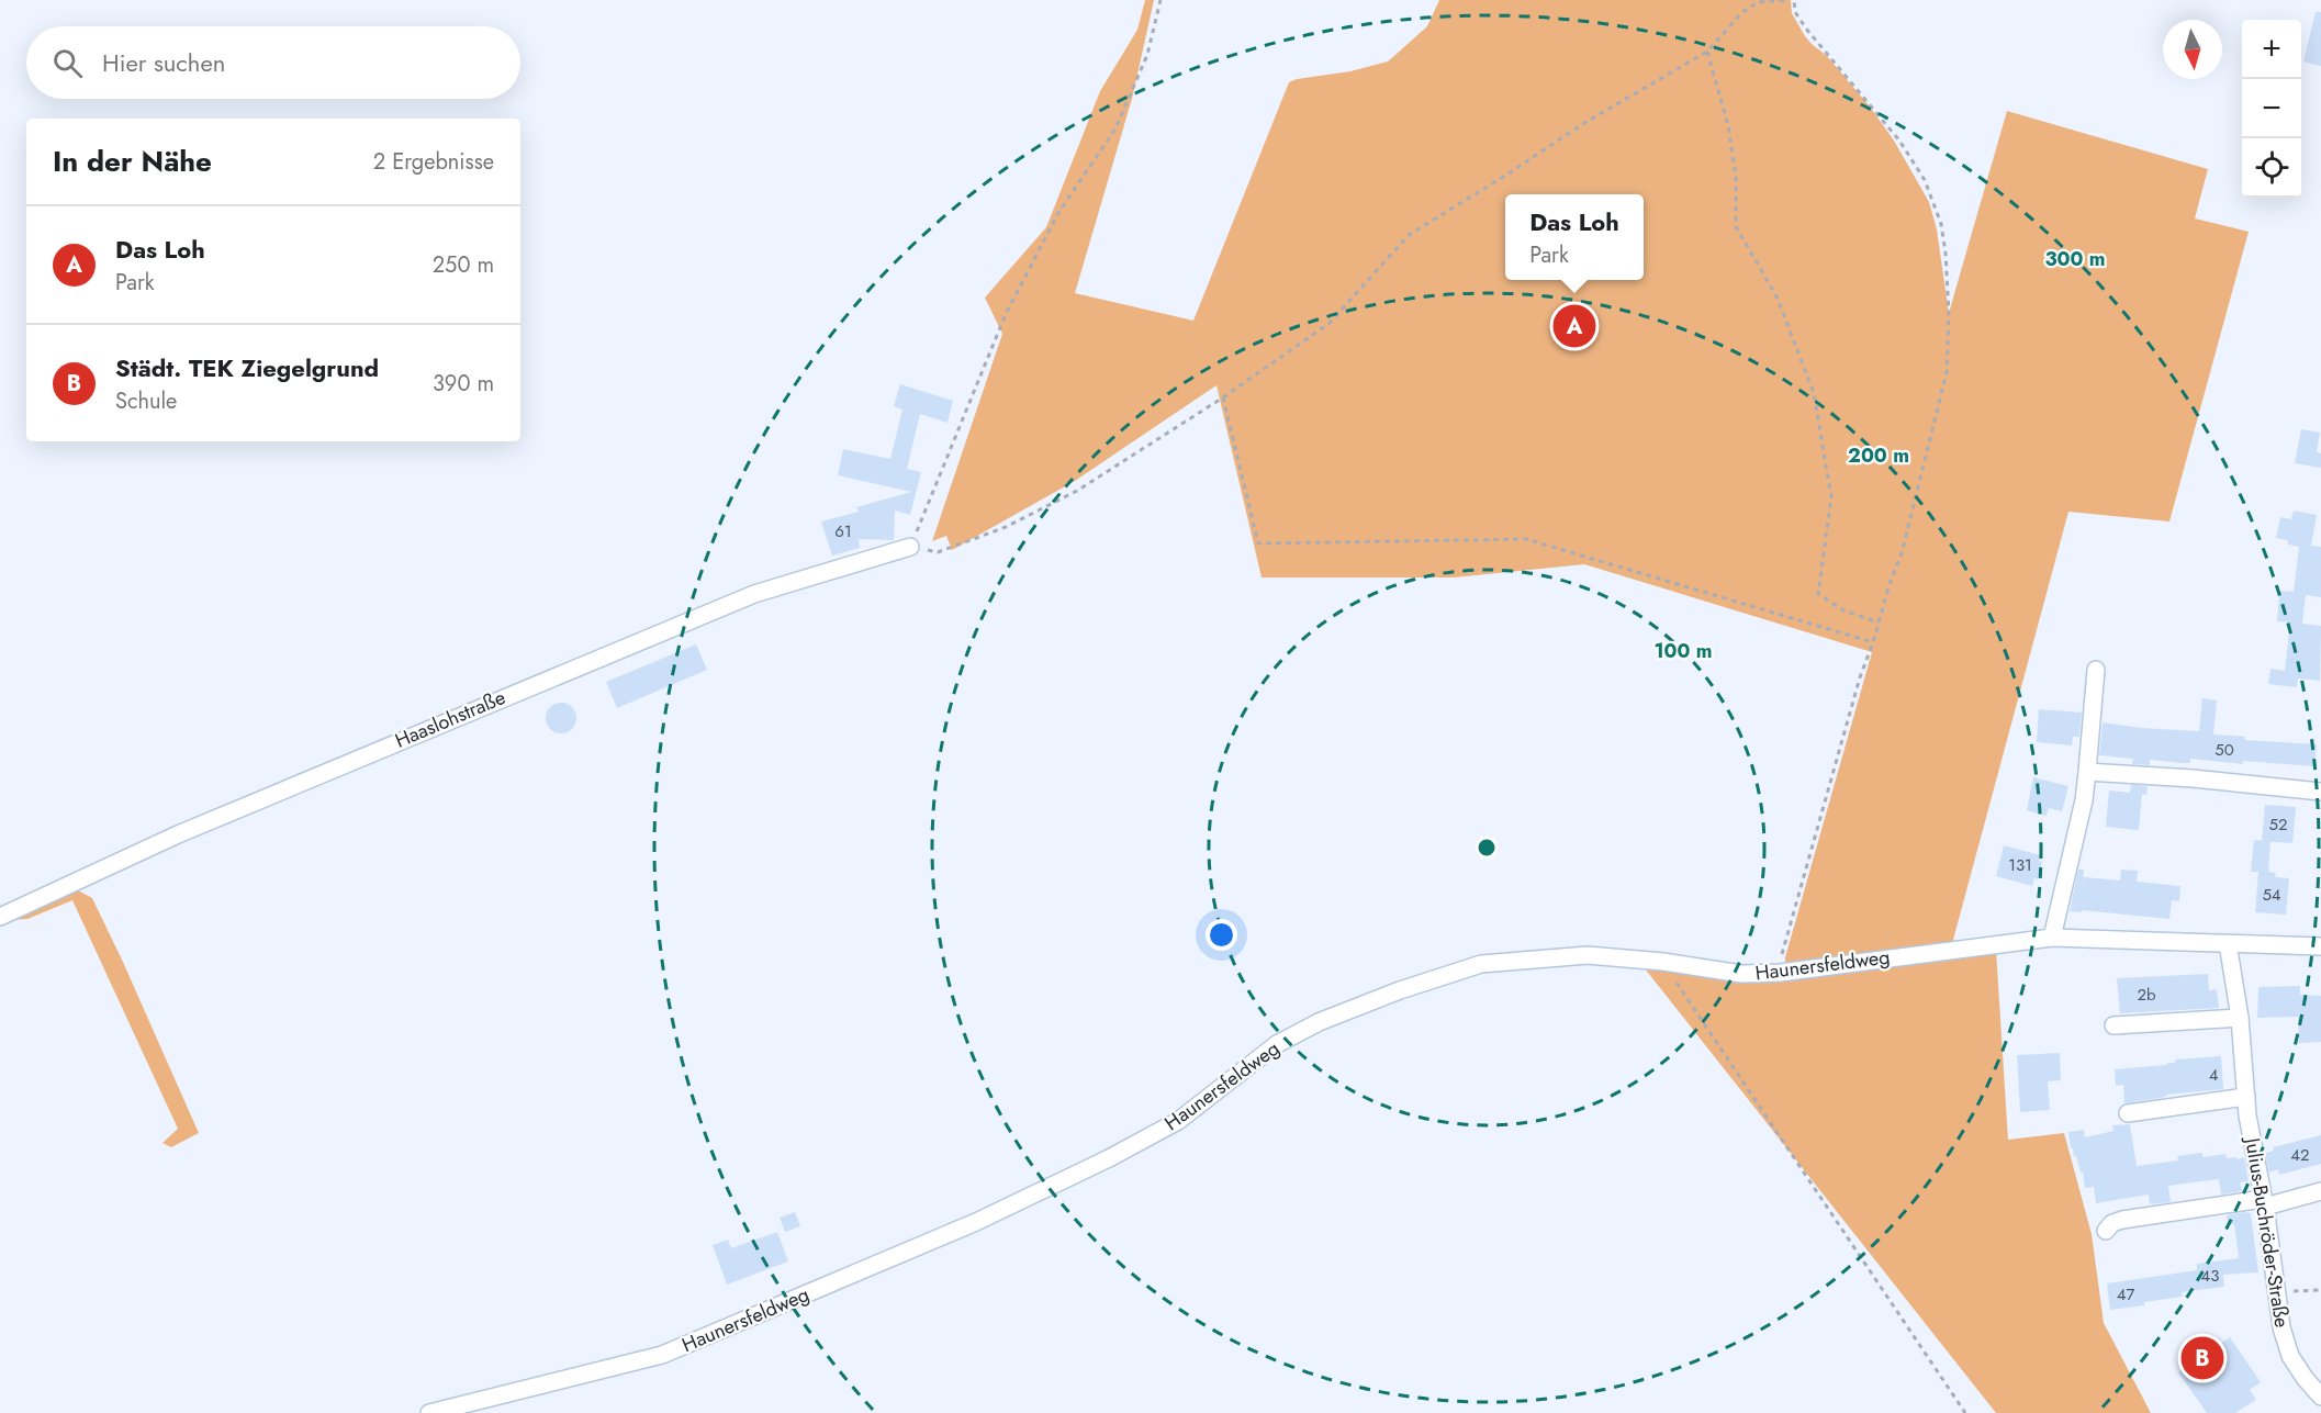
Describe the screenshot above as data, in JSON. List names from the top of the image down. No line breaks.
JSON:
{"streets":{"street":["Haaslohstraße","Haunersfeldweg","Julius-Buchröder-Straße"]},"crossings":[["Haunersfeldweg","Julius-Buchröder-Straße"]],"house_numbers":["61","50","52","131","54","2b","4","42","43","47"],"north":"bottom","page":{"map_buttons":["+","−"],"search":"Hier suchen","heading":["In der Nähe","2 Ergebnisse"],"popup":["Das Loh","Park"],"list":[{"mark":"A","name":"Das Loh","note":"Park","value":"250 m"},{"mark":"B","name":"Städt. TEK Ziegelgrund","note":"Schule","value":"390 m"}],"pins":["A","B"]},"rings":["300 m","200 m","100 m"]}
